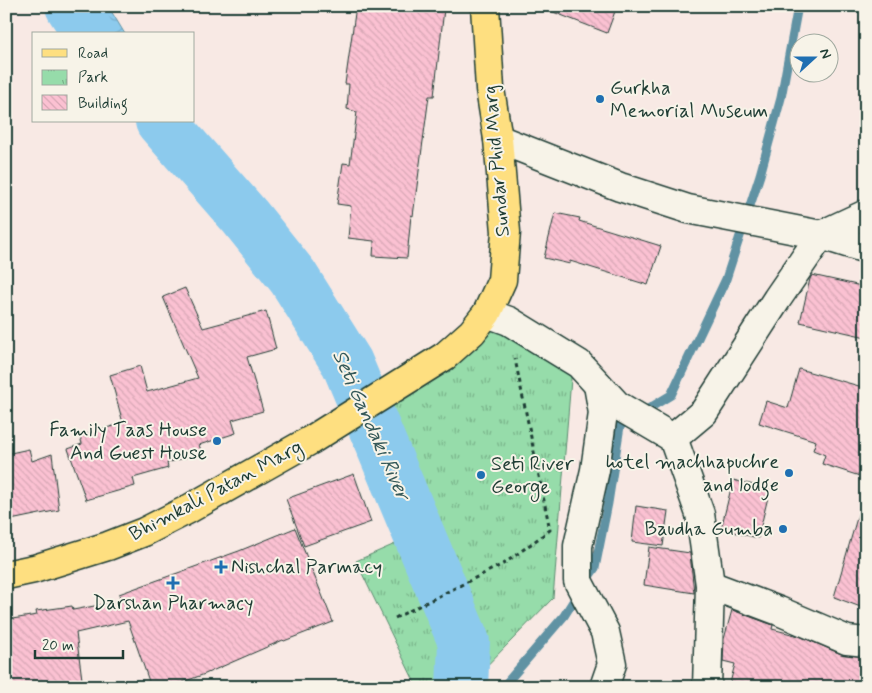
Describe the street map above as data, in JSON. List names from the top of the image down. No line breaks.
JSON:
{"streets":{"main road":["Sundar Phid Marg","Bhimkali Patan Marg"]},"crossings":[["Sundar Phid Marg","Bhimkali Patan Marg"]],"water":["Seti Gandaki River"],"places":{"other":["Gurkha Memorial Museum","Family Taas House And Guest House","hotel machhapuchre and lodge","Seti River George","Baudha Gumba"],"health":["Nishchal Parmacy","Darshan Pharmacy"]},"legend":["Road","Park","Building"],"scale_bar":"20 m","north":"right"}
